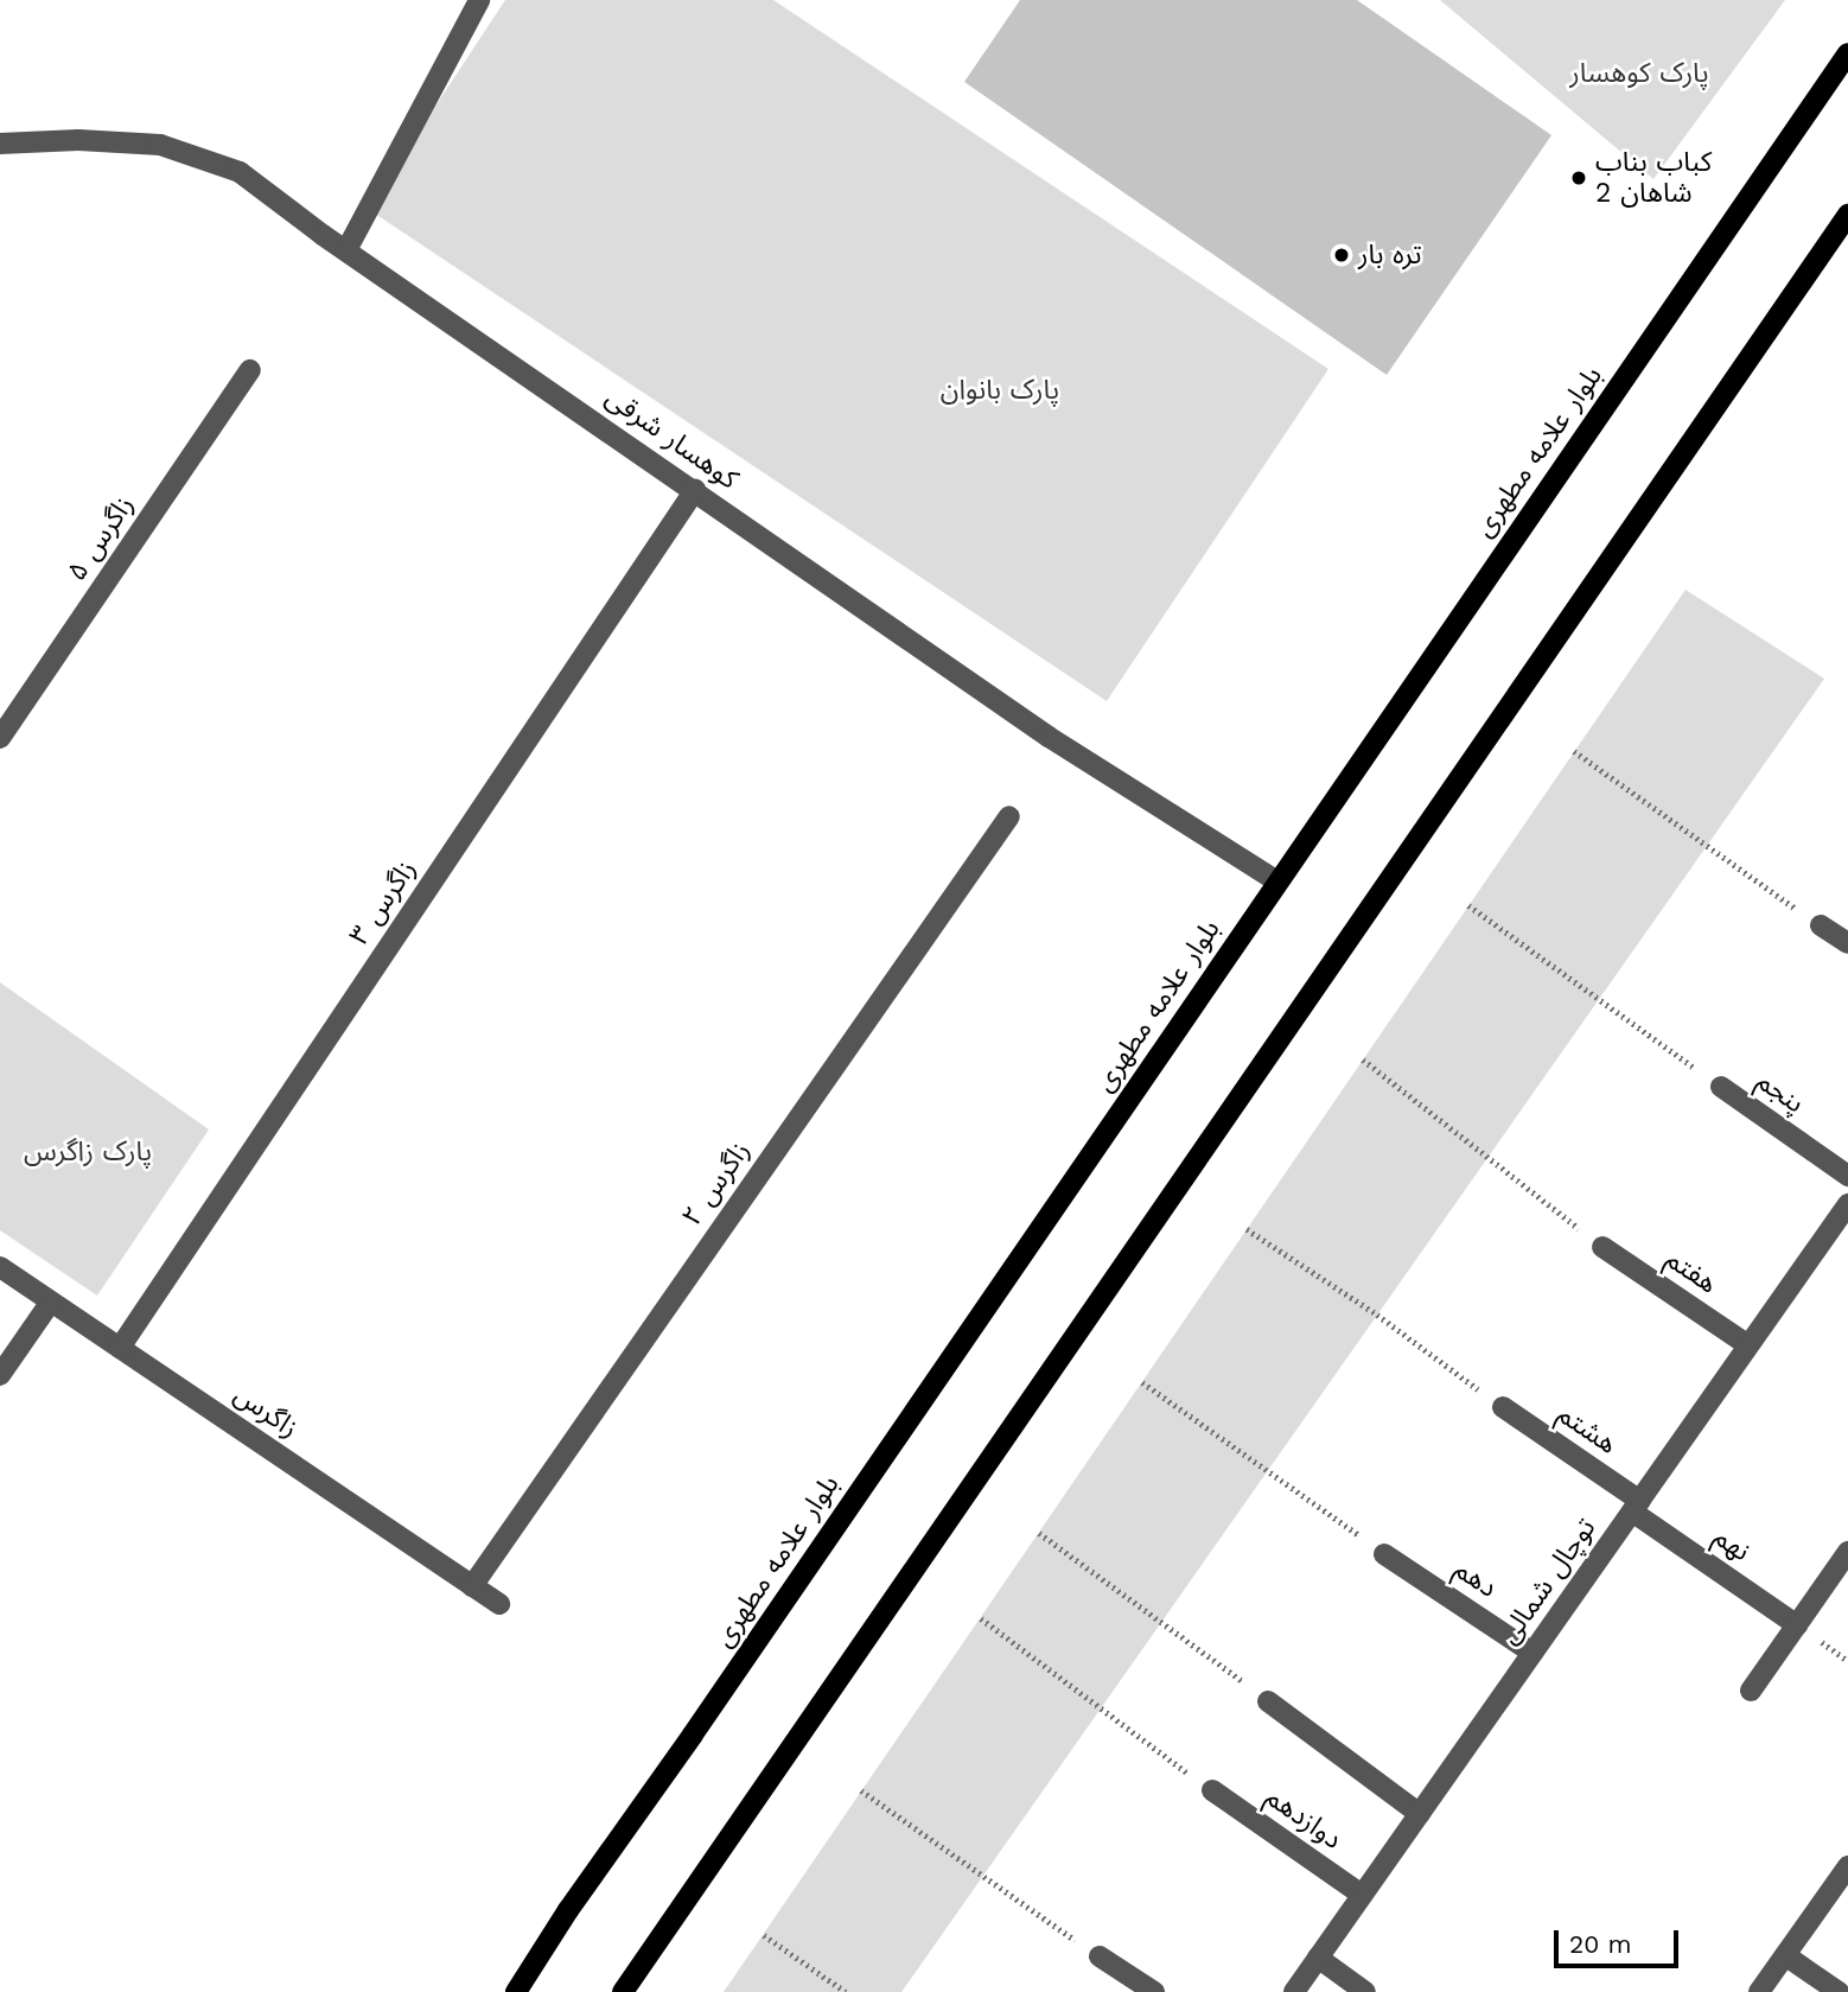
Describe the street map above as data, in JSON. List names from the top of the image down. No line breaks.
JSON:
{"streets":{"main road":["بلوار علامه مطهری"],"street":["کوهسار شرقی","زاگرس ۵","زاگرس ۳","پنجم","زاگرس ۲","هفتم","زاگرس","هشتم","نهم","دهم","توچال شمالی","دوازدهم"]},"crossings":[["کوهسار شرقی","بلوار علامه مطهری"],["کوهسار شرقی","زاگرس ۳"],["زاگرس ۳","زاگرس"],["زاگرس ۲","زاگرس"],["هفتم","توچال شمالی"],["هشتم","نهم"],["هشتم","توچال شمالی"],["نهم","توچال شمالی"],["دهم","توچال شمالی"],["توچال شمالی","دوازدهم"]],"parks":["پارک کوهسار","پارک بانوان","پارک زاگرس"],"places":["کباب بناب شاهان 2","تره بار"],"scale_bar":"20 m"}
